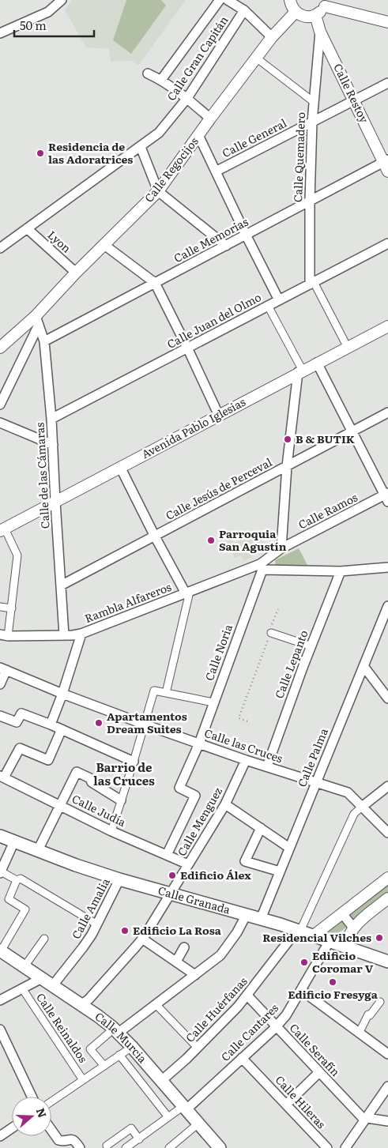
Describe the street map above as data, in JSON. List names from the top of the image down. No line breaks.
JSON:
{"streets":{"main road":["Calle Granada","Calle Murcia"],"street":["Calle Gran Capitán","Calle Restoy","Calle General","Calle Quemadero","Calle Regocijos","Calle Memorias","Lyon","Calle Juan del Olmo","Avenida Pablo Iglesias","Calle de las Cámaras","Calle Jesús de Perceval","Calle Ramos","Rambla Alfareros","Calle Noria","Calle Lepanto","Calle las Cruces","Calle Palma","Calle Judía","Calle Menguez","Calle Amalia","Calle Huérfanas","Calle Reinaldos","Calle Cantares","Calle Serafín","Calle Hileras"]},"crossings":[["Calle Gran Capitán","Lyon"],["Calle Restoy","Calle General"],["Calle Restoy","Calle Quemadero"],["Calle Restoy","Calle Memorias"],["Calle General","Calle Quemadero"],["Calle Quemadero","Calle Memorias"],["Calle Quemadero","Calle Juan del Olmo"],["Calle Regocijos","Lyon"],["Calle Regocijos","Calle de las Cámaras"],["Calle Memorias","Calle de las Cámaras"],["Calle Juan del Olmo","Calle de las Cámaras"],["Avenida Pablo Iglesias","Calle de las Cámaras"],["Calle de las Cámaras","Calle Jesús de Perceval"],["Calle de las Cámaras","Rambla Alfareros"],["Calle Ramos","Rambla Alfareros"],["Calle Ramos","Calle Noria"],["Rambla Alfareros","Calle Noria"],["Calle Noria","Calle las Cruces"],["Calle Noria","Calle Judía"],["Calle Lepanto","Calle las Cruces"],["Calle las Cruces","Calle Palma"],["Calle las Cruces","Calle Menguez"],["Calle Palma","Calle Granada"],["Calle Judía","Calle Menguez"],["Calle Menguez","Calle Granada"],["Calle Menguez","Calle Murcia"],["Calle Granada","Calle Amalia"],["Calle Granada","Calle Huérfanas"],["Calle Granada","Calle Cantares"],["Calle Amalia","Calle Murcia"],["Calle Huérfanas","Calle Murcia"],["Calle Huérfanas","Calle Serafín"],["Calle Cantares","Calle Murcia"],["Calle Cantares","Calle Serafín"],["Calle Cantares","Calle Hileras"]],"districts":["Barrio de las Cruces"],"places":["Residencia de las Adoratrices","B & BUTIK","Parroquia San Agustín","Apartamentos Dream Suites","Edificio Álex","Edificio La Rosa","Residencial Vilches","Edificio Coromar V","Edificio Fresyga"],"scale_bar":"50 m","north":"right"}
